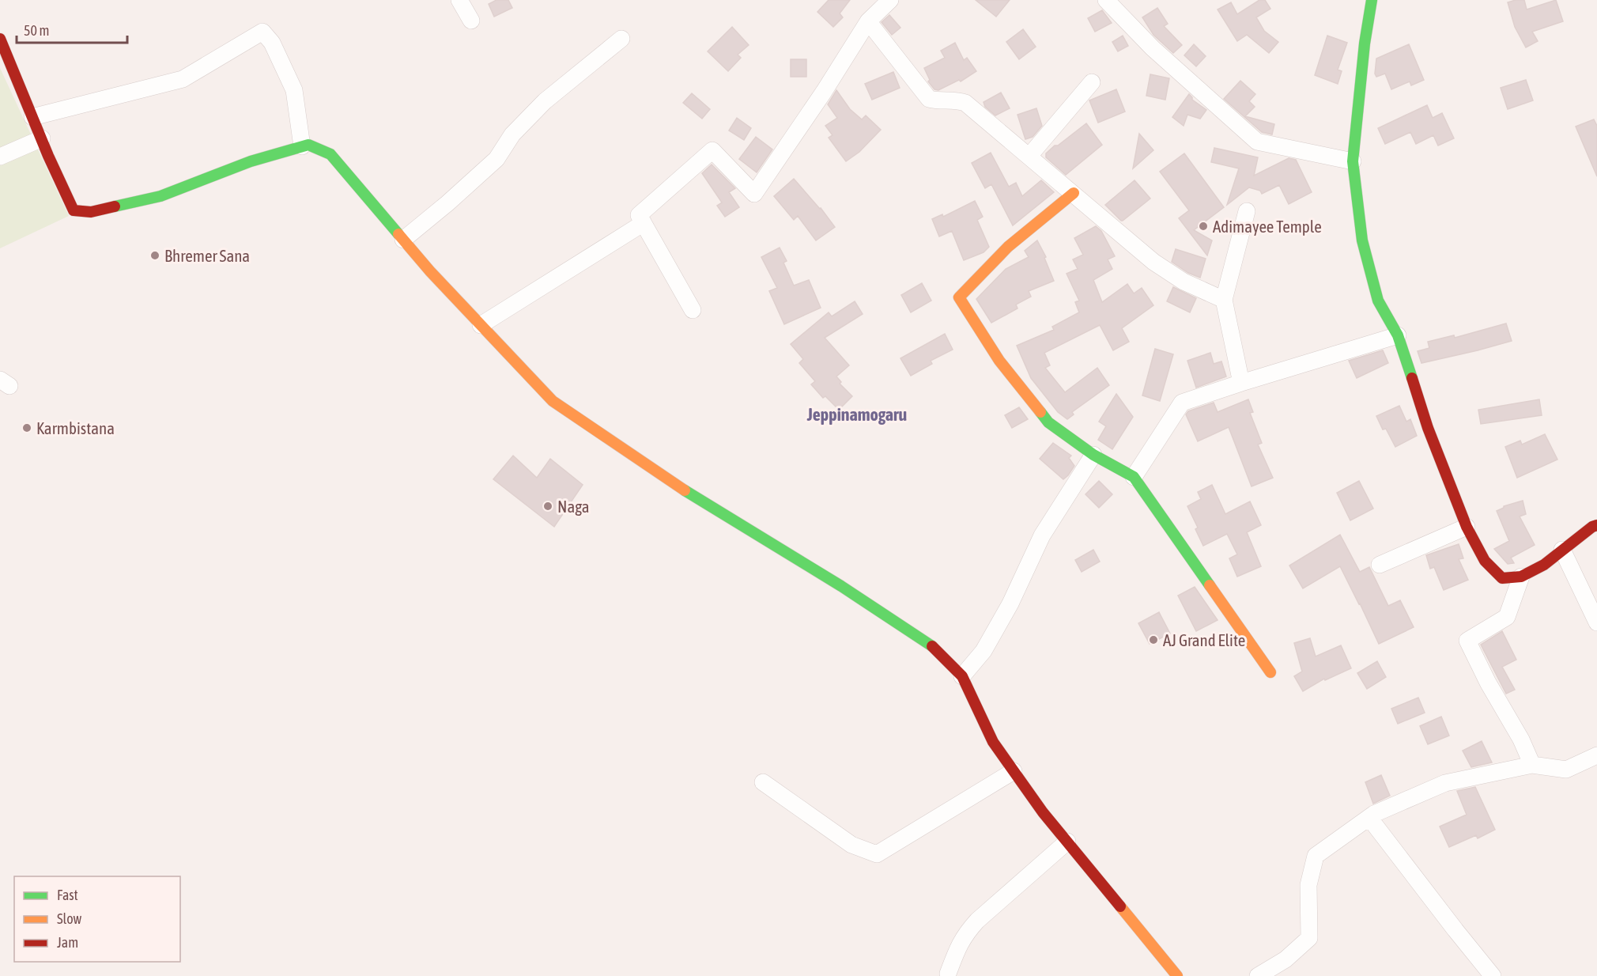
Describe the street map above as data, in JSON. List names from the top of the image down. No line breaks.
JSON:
{"districts":["Jeppinamogaru"],"places":["Adimayee Temple","Bhremer Sana","Karmbistana","Naga","AJ Grand Elite"],"legend":["Fast","Slow","Jam"],"scale_bar":"50 m"}
